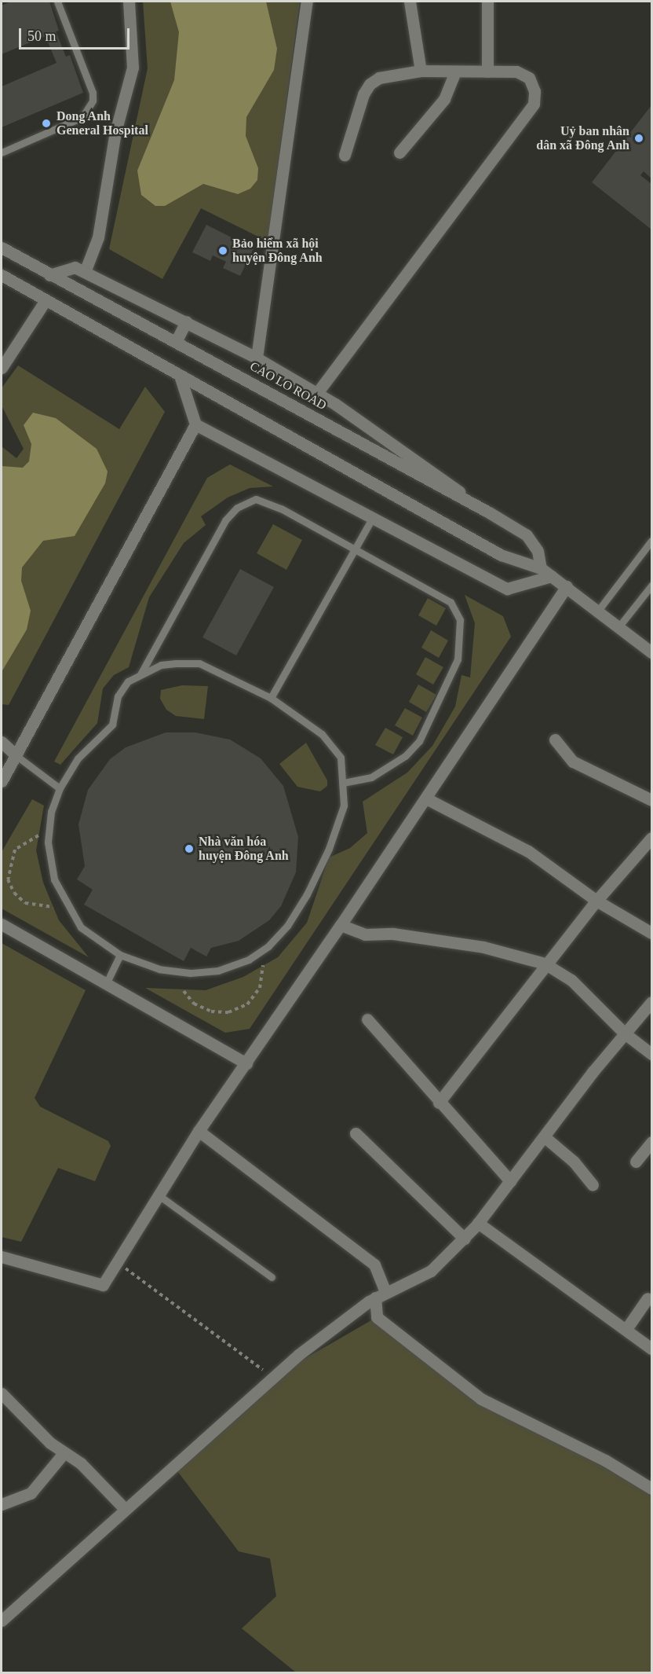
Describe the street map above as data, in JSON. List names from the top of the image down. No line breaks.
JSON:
{"streets":{"street":["CAO LO ROAD"]},"places":["Dong Anh General Hospital","Uỷ ban nhân dân xã Đông Anh","Bảo hiểm xã hội huyện Đông Anh","Nhà văn hóa huyện Đông Anh"],"scale_bar":"50 m"}
